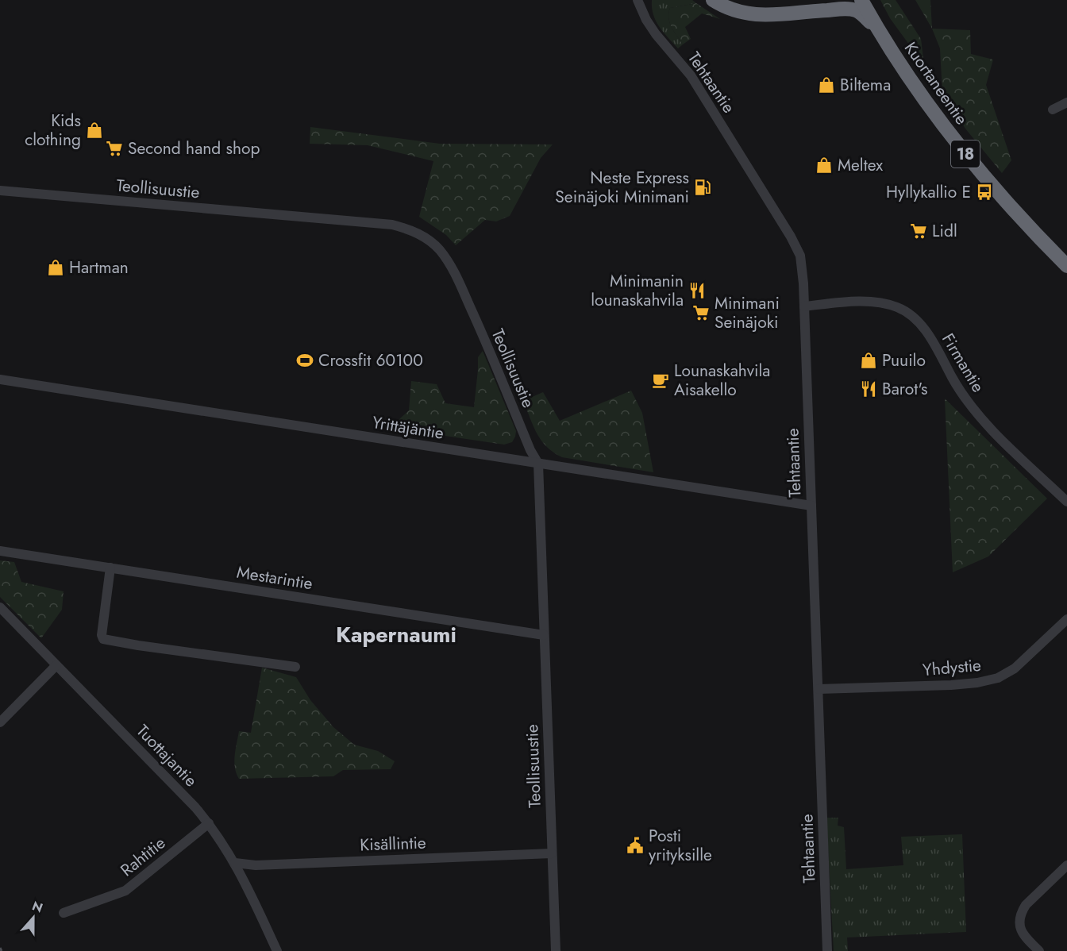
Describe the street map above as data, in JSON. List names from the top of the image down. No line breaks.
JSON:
{"streets":{"highway":["Kuortaneentie","18"],"street":["Tehtaantie","Teollisuustie","Firmantie","Yrittäjäntie","Mestarintie","Yhdystie","Tuottajantie","Kisällintie","Rahtitie"]},"crossings":[["Tehtaantie","Firmantie"],["Tehtaantie","Yrittäjäntie"],["Tehtaantie","Yhdystie"],["Teollisuustie","Yrittäjäntie"],["Teollisuustie","Mestarintie"],["Teollisuustie","Kisällintie"],["Tuottajantie","Kisällintie"],["Tuottajantie","Rahtitie"]],"districts":["Kapernaumi"],"places":{"shop":["Biltema","Kids clothing","Meltex","Hartman","Puuilo"],"supermarket":["Second hand shop","Lidl","Minimani Seinäjoki"],"fuel station":["Neste Express Seinäjoki Minimani"],"bus stop":["Hyllykallio E"],"restaurant":["Minimanin lounaskahvila","Barot's"],"sports":["Crossfit 60100"],"cafe":["Lounaskahvila Aisakello"],"public building":["Posti yrityksille"]},"north":"top"}
